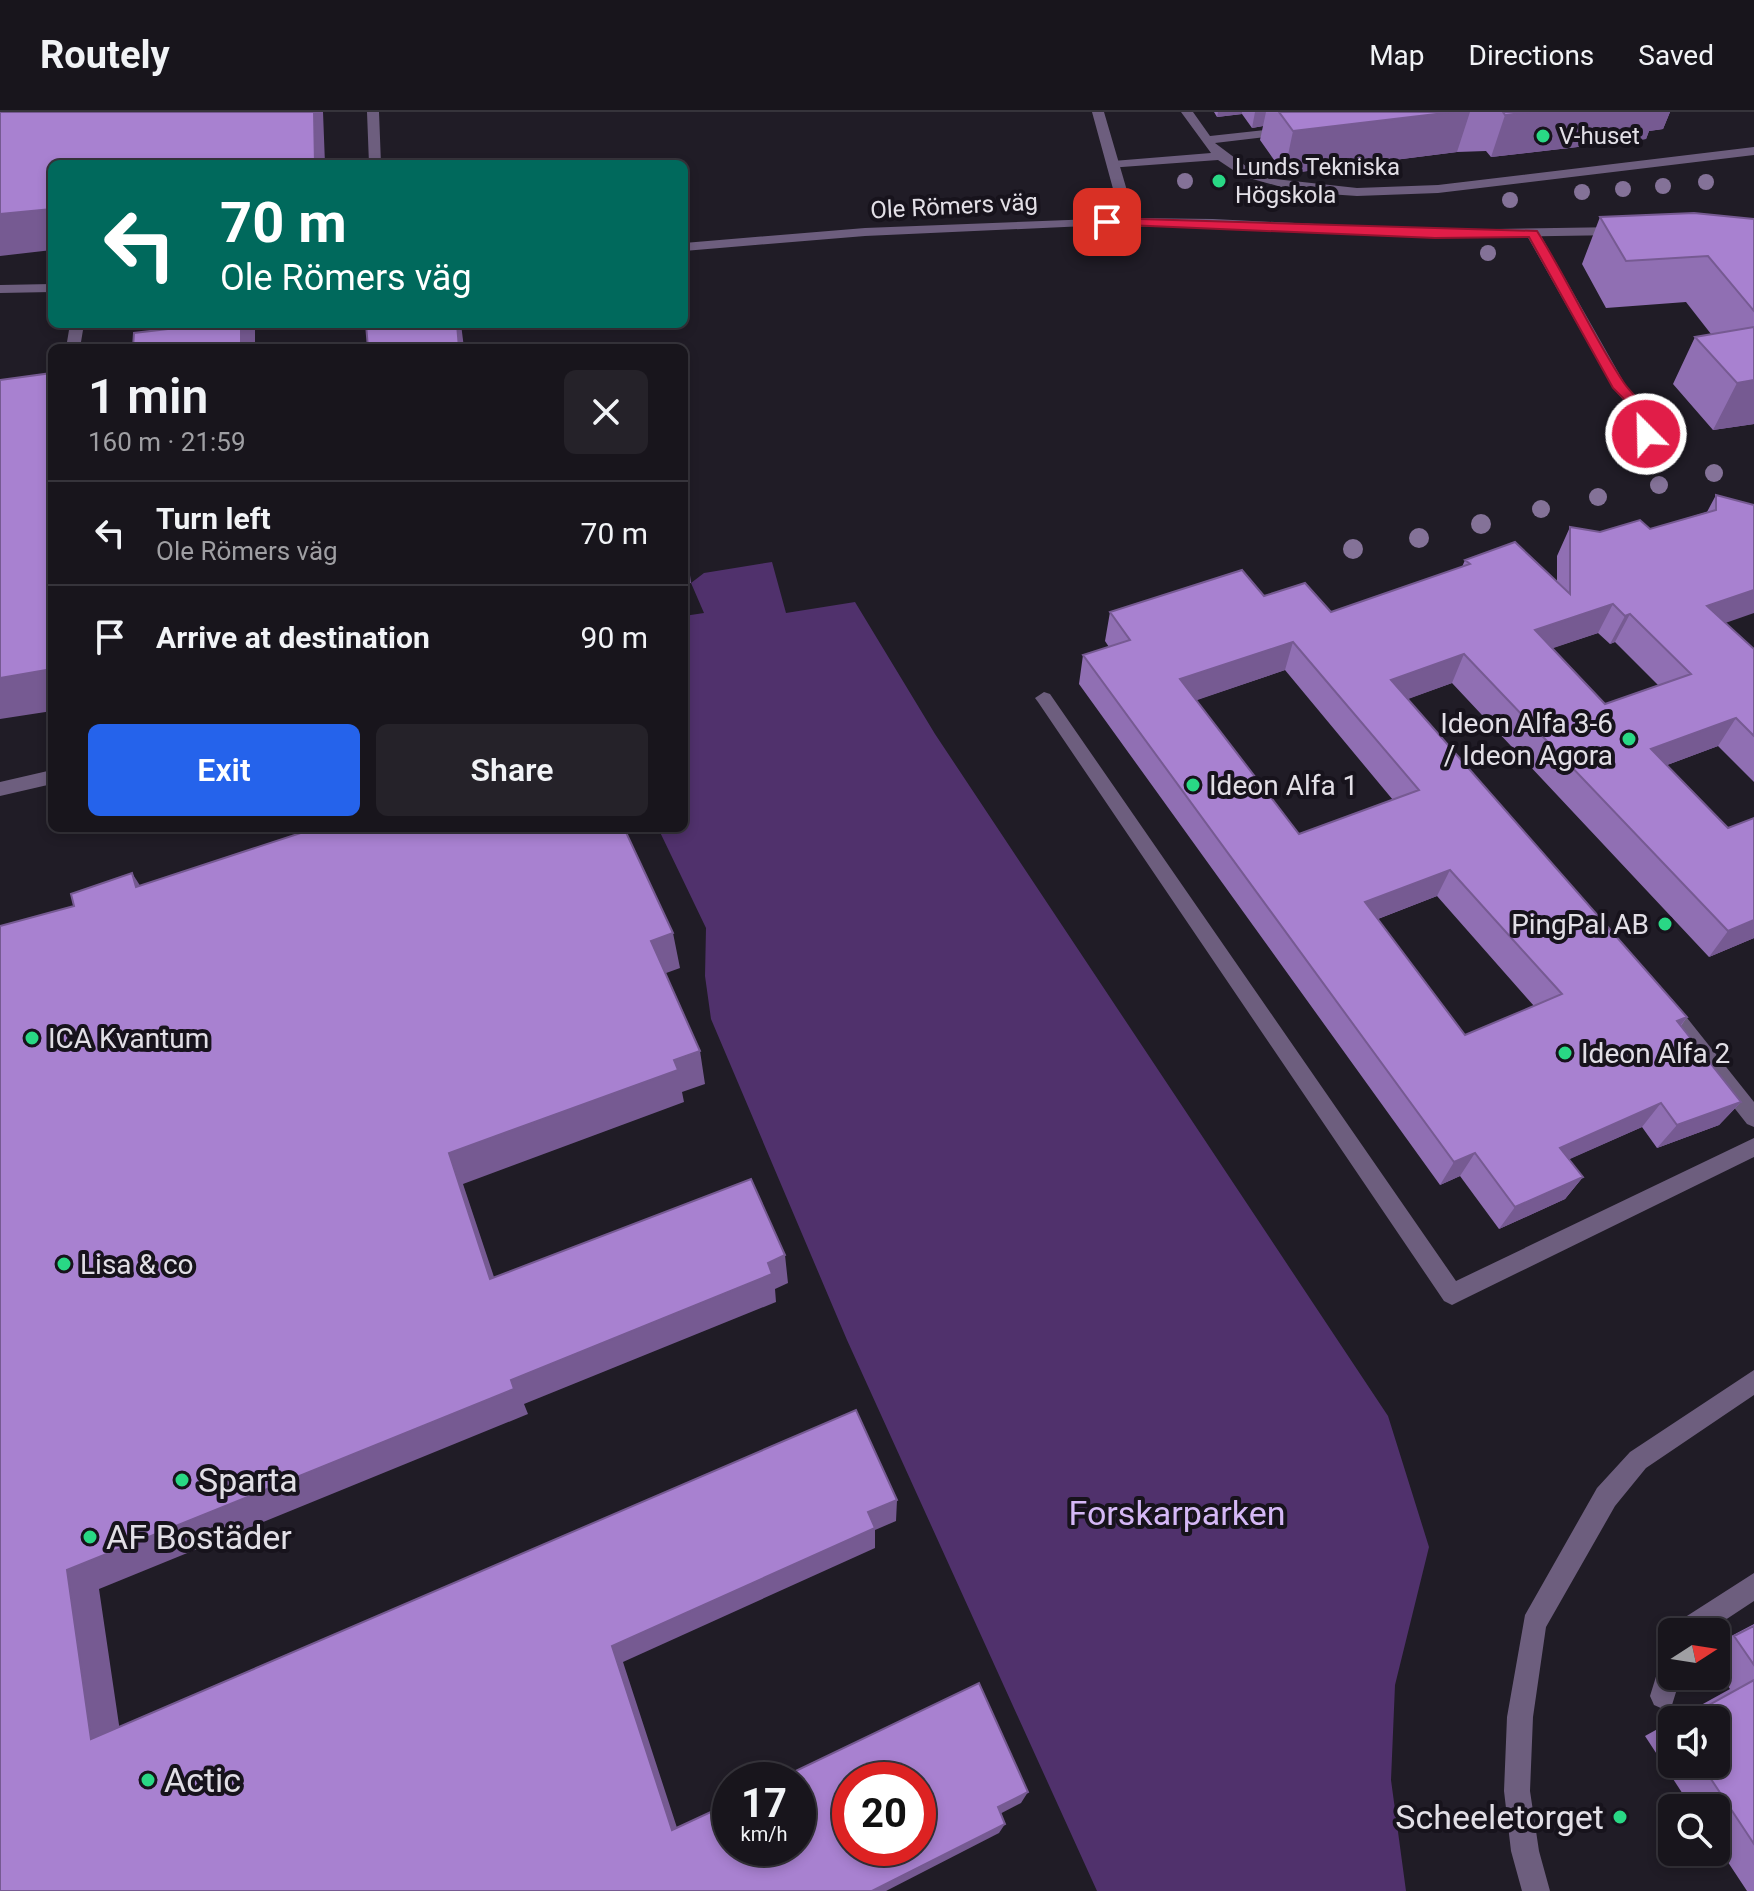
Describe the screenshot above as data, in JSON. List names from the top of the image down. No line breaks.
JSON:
{"streets":{"street":["Ole Römers väg"]},"parks":["Forskarparken"],"places":["V-huset","Lunds Tekniska Högskola","Ideon Alfa 3-6 / Ideon Agora","Ideon Alfa 1","PingPal AB","ICA Kvantum","Ideon Alfa 2","Lisa & co","Sparta","AF Bostäder","Actic","Scheeletorget"],"north":"right","page":{"header":"Routely","nav":["Map","Directions","Saved"],"turn":["70 m","Ole Römers väg"],"heading":["1 min","160 m · 21:59"],"list":[{"name":"Turn left","note":"Ole Römers väg","value":"70 m"},{"name":"Arrive at destination","value":"90 m"}],"buttons":["Exit","Share"],"speed":"17 km/h","limit":"20"}}
